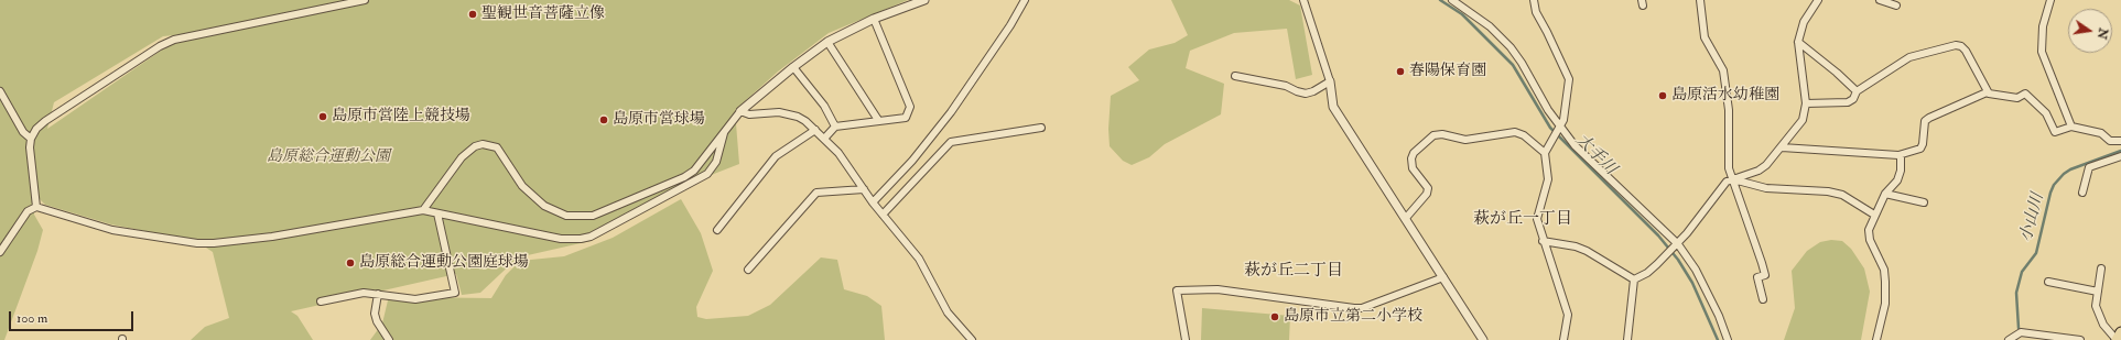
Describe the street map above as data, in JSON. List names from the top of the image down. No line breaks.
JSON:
{"districts":["萩が丘一丁目","萩が丘二丁目"],"water":["大手川","小山川"],"parks":["島原総合運動公園"],"places":["聖観世音菩薩立像","春陽保育園","島原活水幼稚園","島原市営陸上競技場","島原市営球場","島原総合運動公園庭球場","島原市立第二小学校"],"scale_bar":"100 m","north":"right"}
